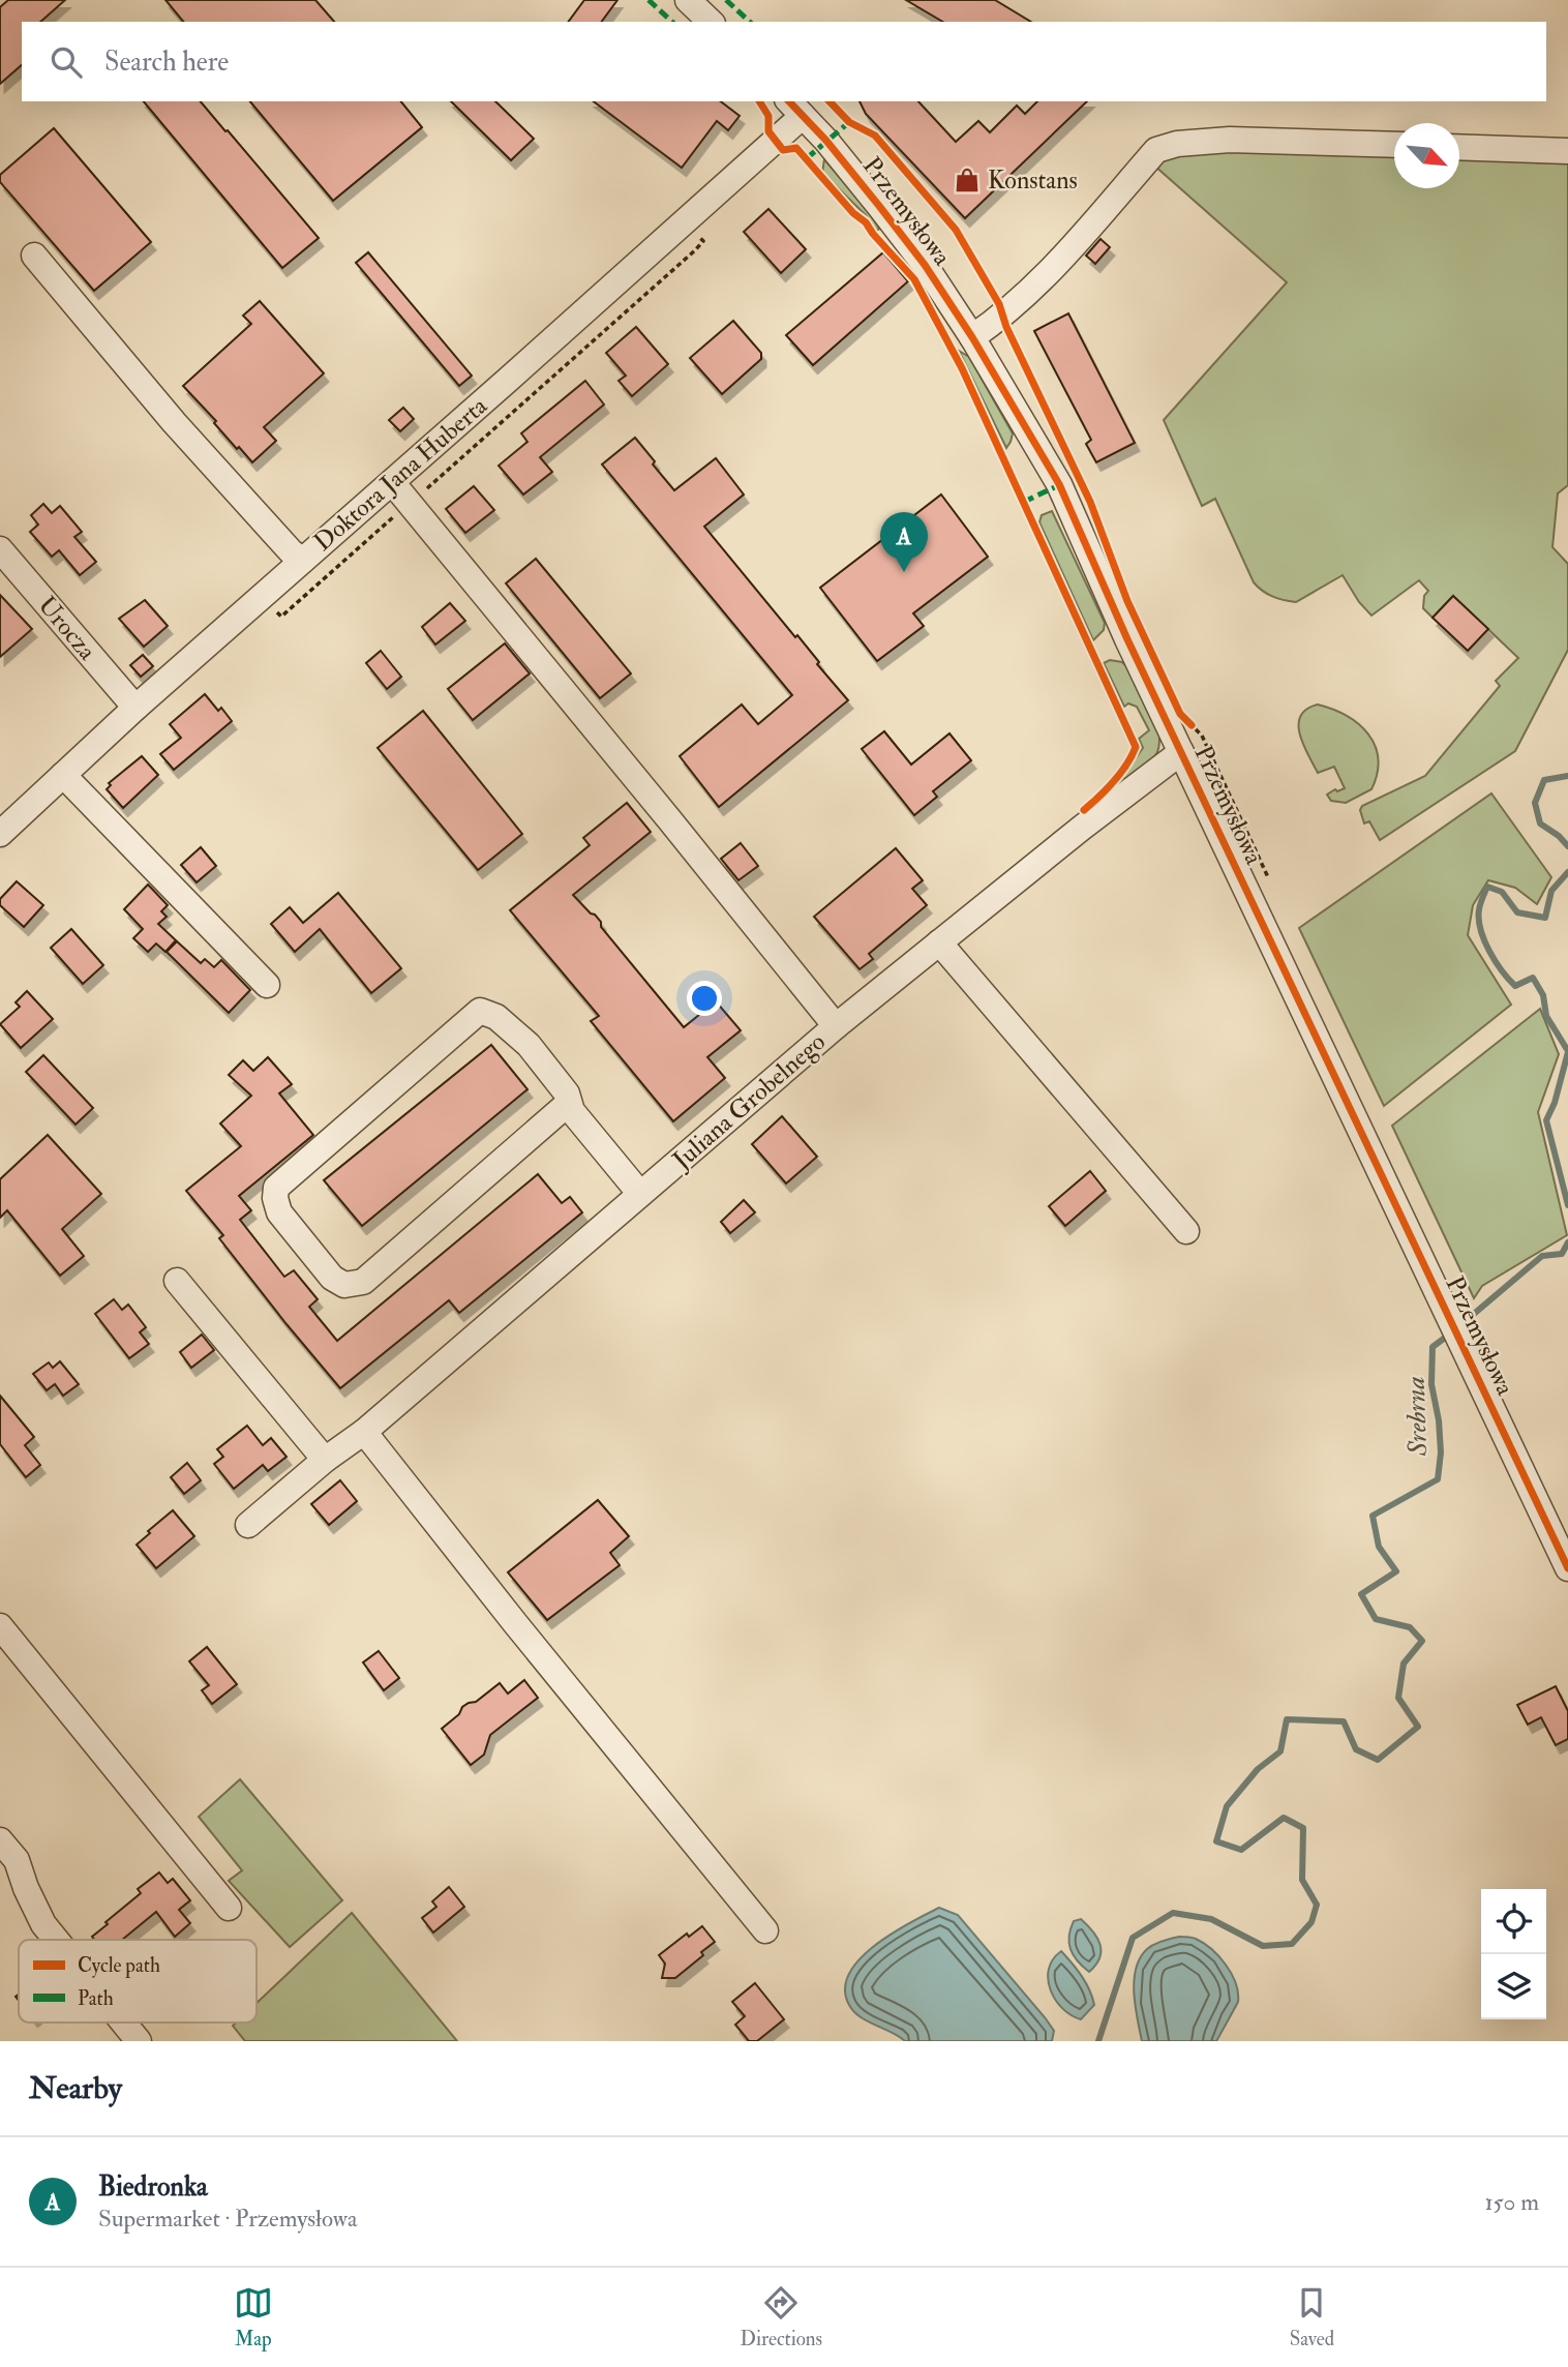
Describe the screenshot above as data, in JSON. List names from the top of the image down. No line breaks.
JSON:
{"streets":{"street":["Przemysłowa","Doktora Jana Huberta","Urocza","Juliana Grobelnego"]},"crossings":[["Przemysłowa","Doktora Jana Huberta"],["Przemysłowa","Juliana Grobelnego"],["Doktora Jana Huberta","Urocza"]],"water":["Srebrna"],"places":{"shop":["Konstans"]},"legend":["Cycle path","Path"],"north":"bottom right","page":{"search":"Search here","pins":"A","heading":"Nearby","list":[{"mark":"A","name":"Biedronka","note":"Supermarket · Przemysłowa","value":"150 m"}],"nav":["Map","Directions","Saved"]}}
